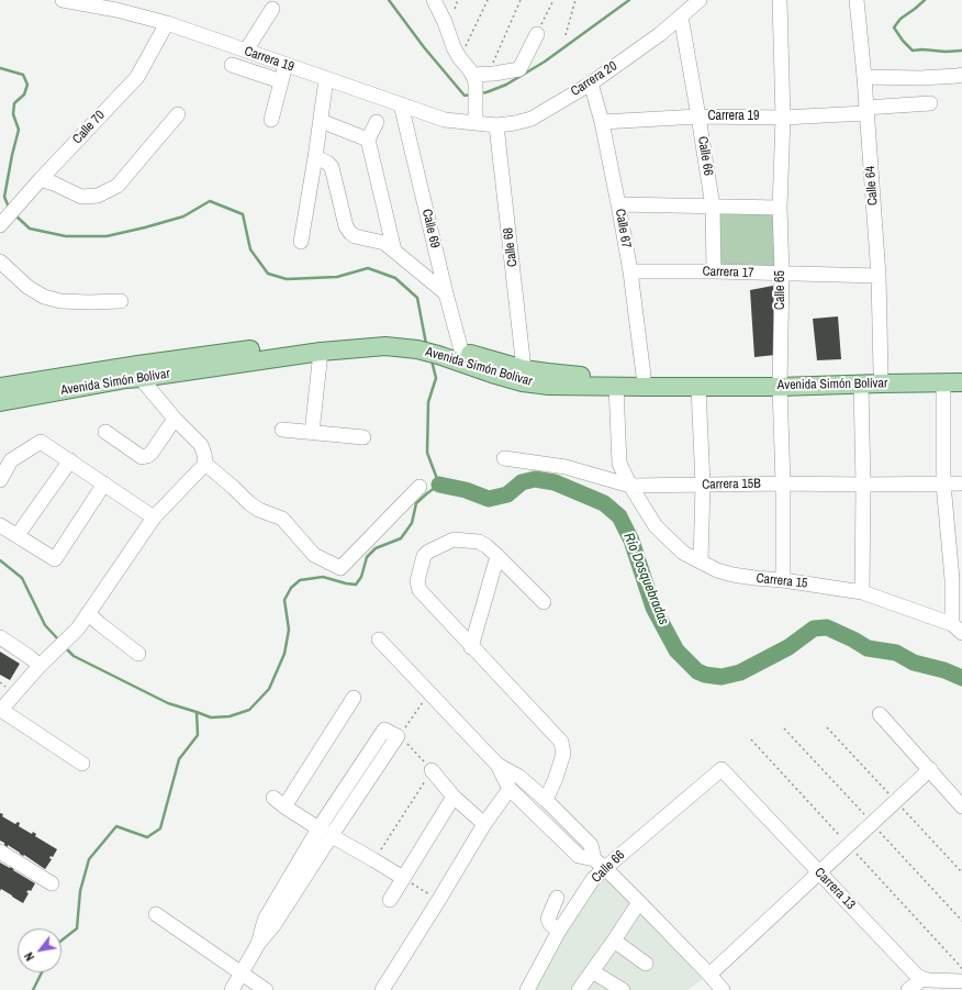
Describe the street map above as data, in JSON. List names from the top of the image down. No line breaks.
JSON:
{"streets":{"main road":["Avenida Simón Bolívar"],"street":["Carrera 19","Carrera 20","Calle 70","Calle 66","Calle 64","Calle 69","Calle 67","Calle 68","Carrera 17","Calle 65","Carrera 15B","Carrera 15","Carrera 13"]},"crossings":[["Carrera 19","Carrera 20"],["Carrera 19","Calle 70"],["Carrera 19","Calle 66"],["Carrera 19","Calle 64"],["Carrera 19","Calle 69"],["Carrera 19","Calle 67"],["Carrera 19","Calle 65"],["Carrera 20","Calle 66"],["Carrera 20","Calle 67"],["Carrera 20","Calle 68"],["Calle 66","Carrera 17"],["Calle 66","Carrera 13"],["Calle 64","Carrera 17"],["Calle 64","Avenida Simón Bolívar"],["Calle 69","Avenida Simón Bolívar"],["Calle 67","Carrera 17"],["Calle 67","Avenida Simón Bolívar"],["Calle 68","Avenida Simón Bolívar"],["Carrera 17","Calle 65"],["Calle 65","Avenida Simón Bolívar"],["Calle 65","Carrera 15B"],["Calle 65","Carrera 15"],["Carrera 15B","Carrera 15"]],"water":["Río Dosquebradas"],"north":"bottom left"}
